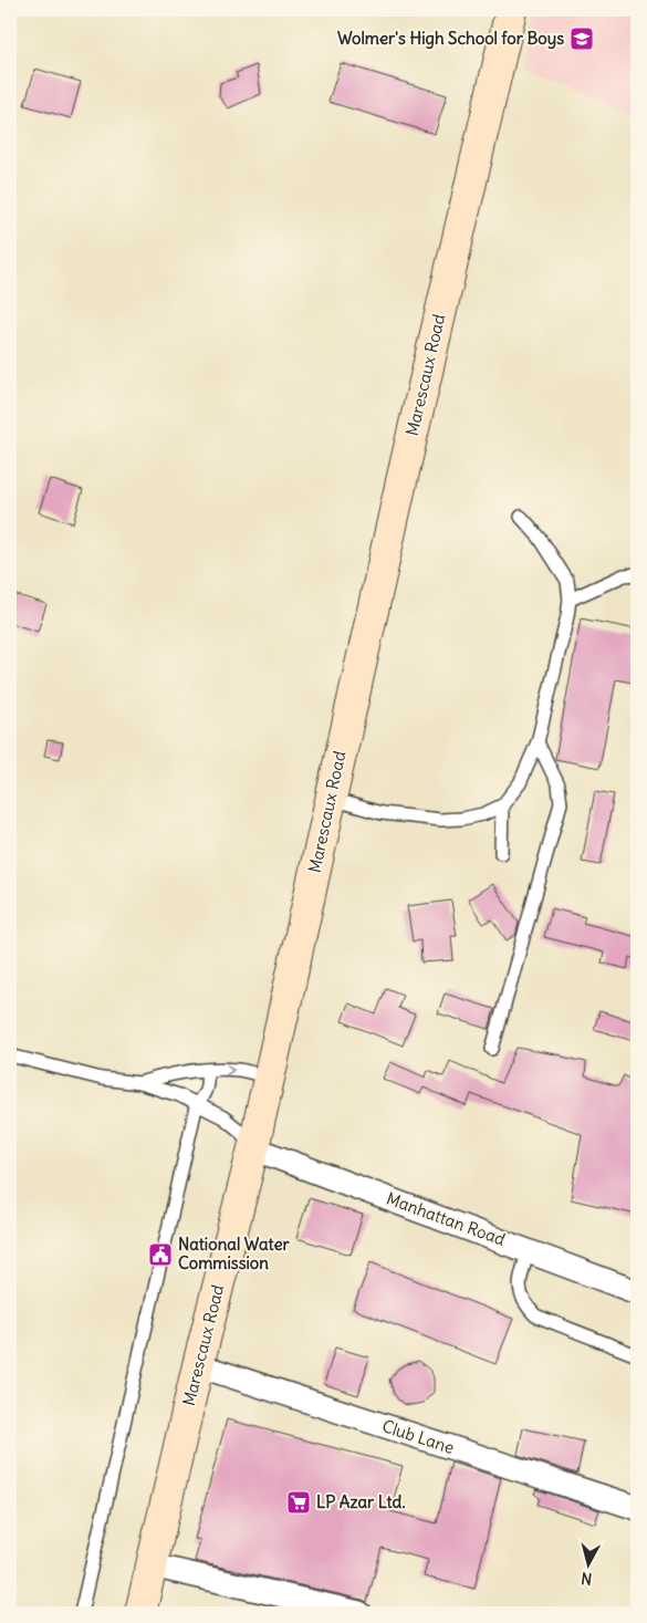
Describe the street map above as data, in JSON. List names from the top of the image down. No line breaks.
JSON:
{"streets":{"main road":["Marescaux Road"],"street":["Manhattan Road","Club Lane"]},"crossings":[["Marescaux Road","Manhattan Road"],["Marescaux Road","Club Lane"]],"places":{"school or university":["Wolmer's High School for Boys"],"public building":["National Water Commission"],"supermarket":["LP Azar Ltd."]},"north":"bottom"}
